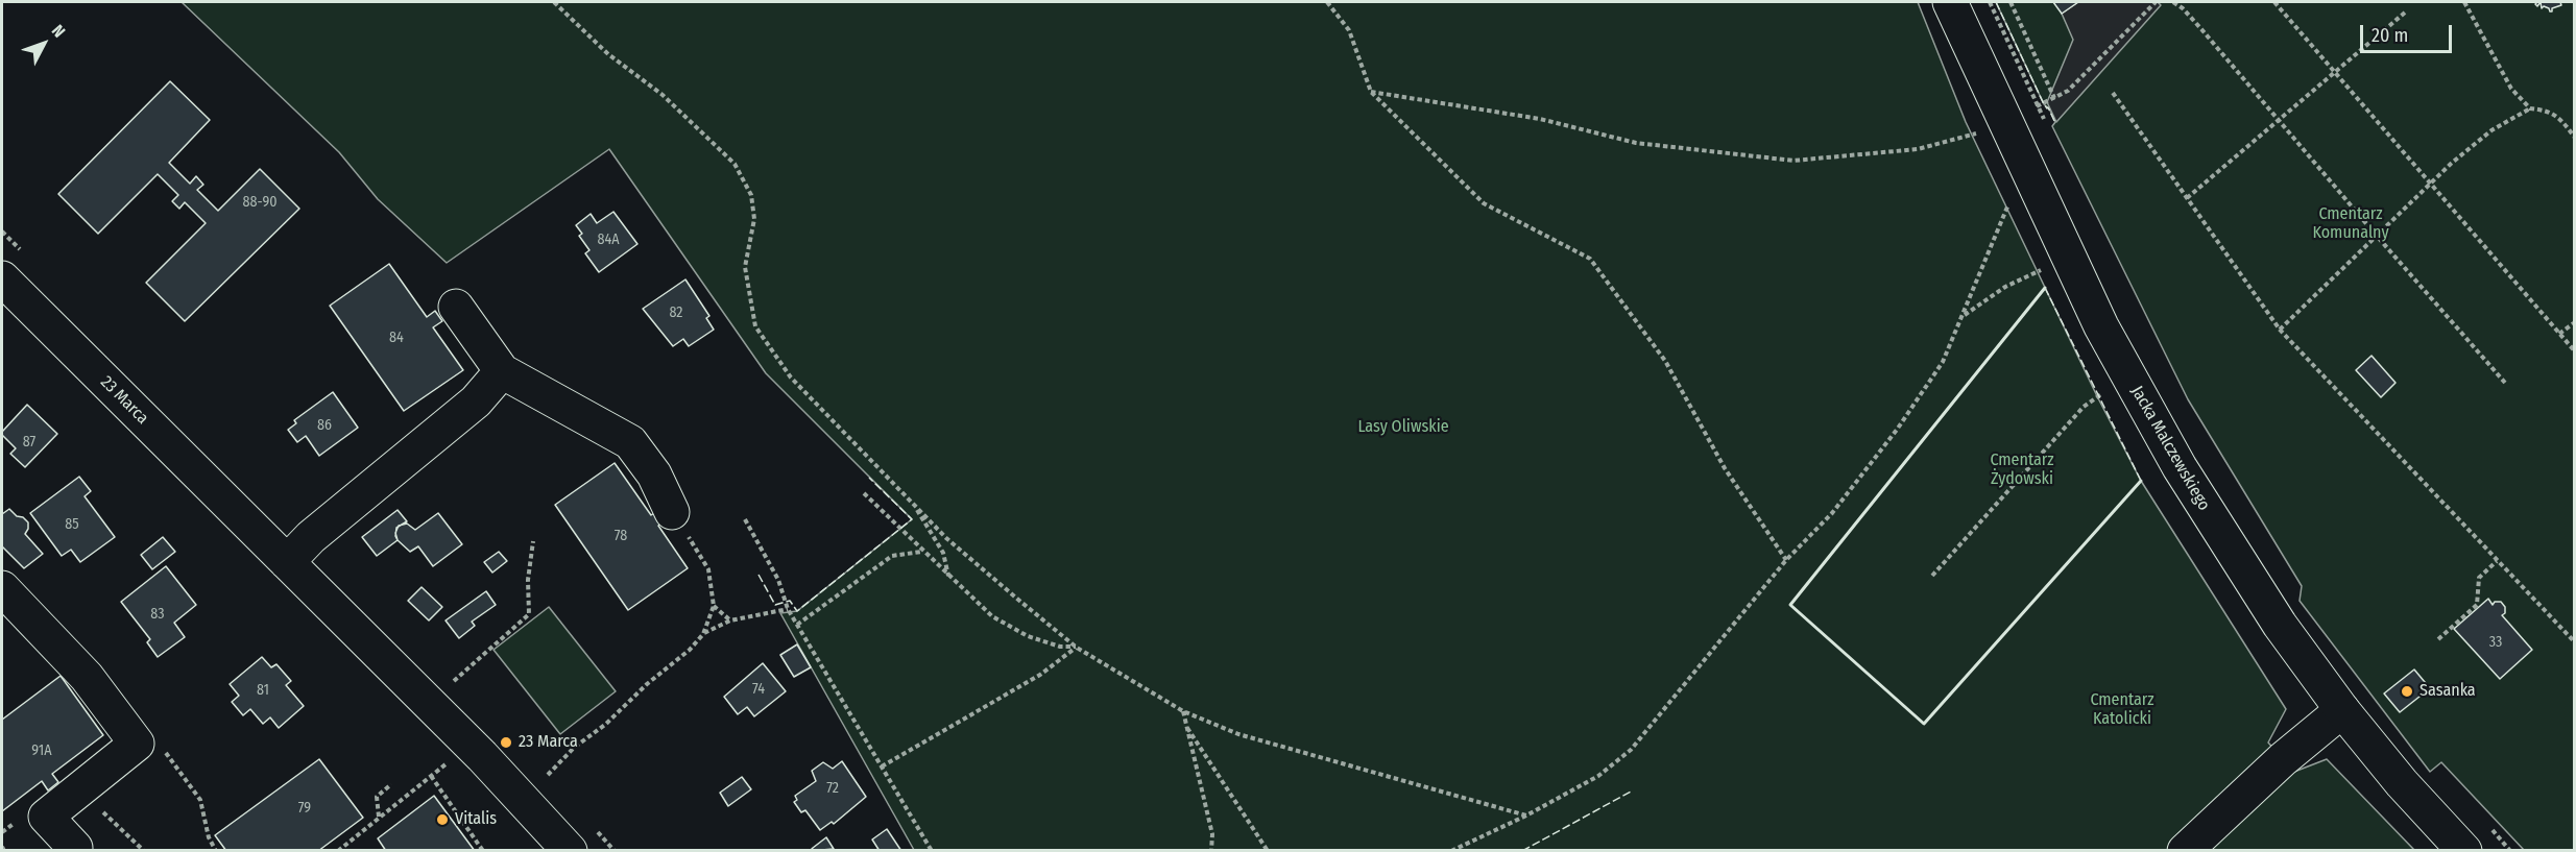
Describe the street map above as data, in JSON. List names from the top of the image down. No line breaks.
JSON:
{"streets":{"street":["23 Marca","Jacka Malczewskiego"]},"parks":["Cmentarz Komunalny","Lasy Oliwskie","Cmentarz Żydowski","Cmentarz Katolicki"],"places":["Sasanka","23 Marca","Vitalis"],"house_numbers":["88-90","84A","82","84","86","87","85","78","83","33","74","81","91A","72","79"],"scale_bar":"20 m","north":"top right"}
